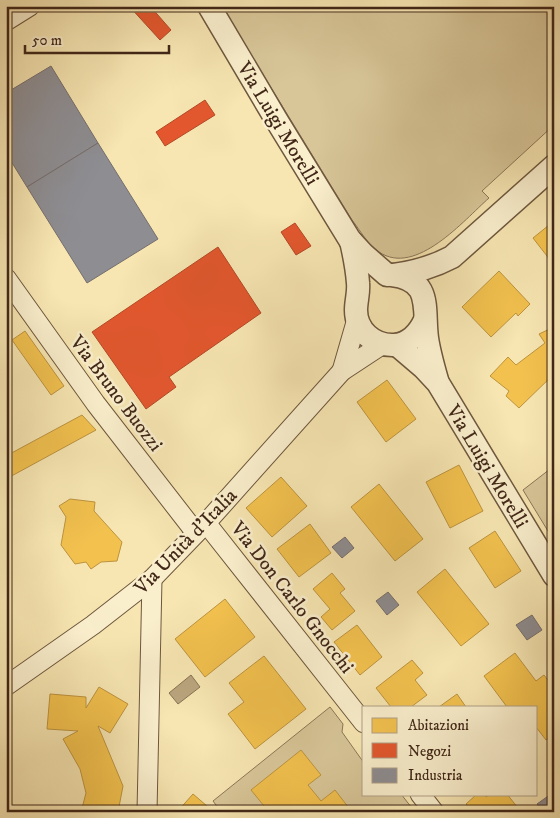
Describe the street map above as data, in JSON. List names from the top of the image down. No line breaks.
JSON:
{"streets":{"street":["Via Luigi Morelli","Via Bruno Buozzi","Via Unità d'Italia","Via Don Carlo Gnocchi"]},"crossings":[["Via Luigi Morelli","Via Unità d'Italia"],["Via Bruno Buozzi","Via Unità d'Italia"],["Via Bruno Buozzi","Via Don Carlo Gnocchi"],["Via Unità d'Italia","Via Don Carlo Gnocchi"]],"legend":["Abitazioni","Negozi","Industria"],"scale_bar":"50 m"}
